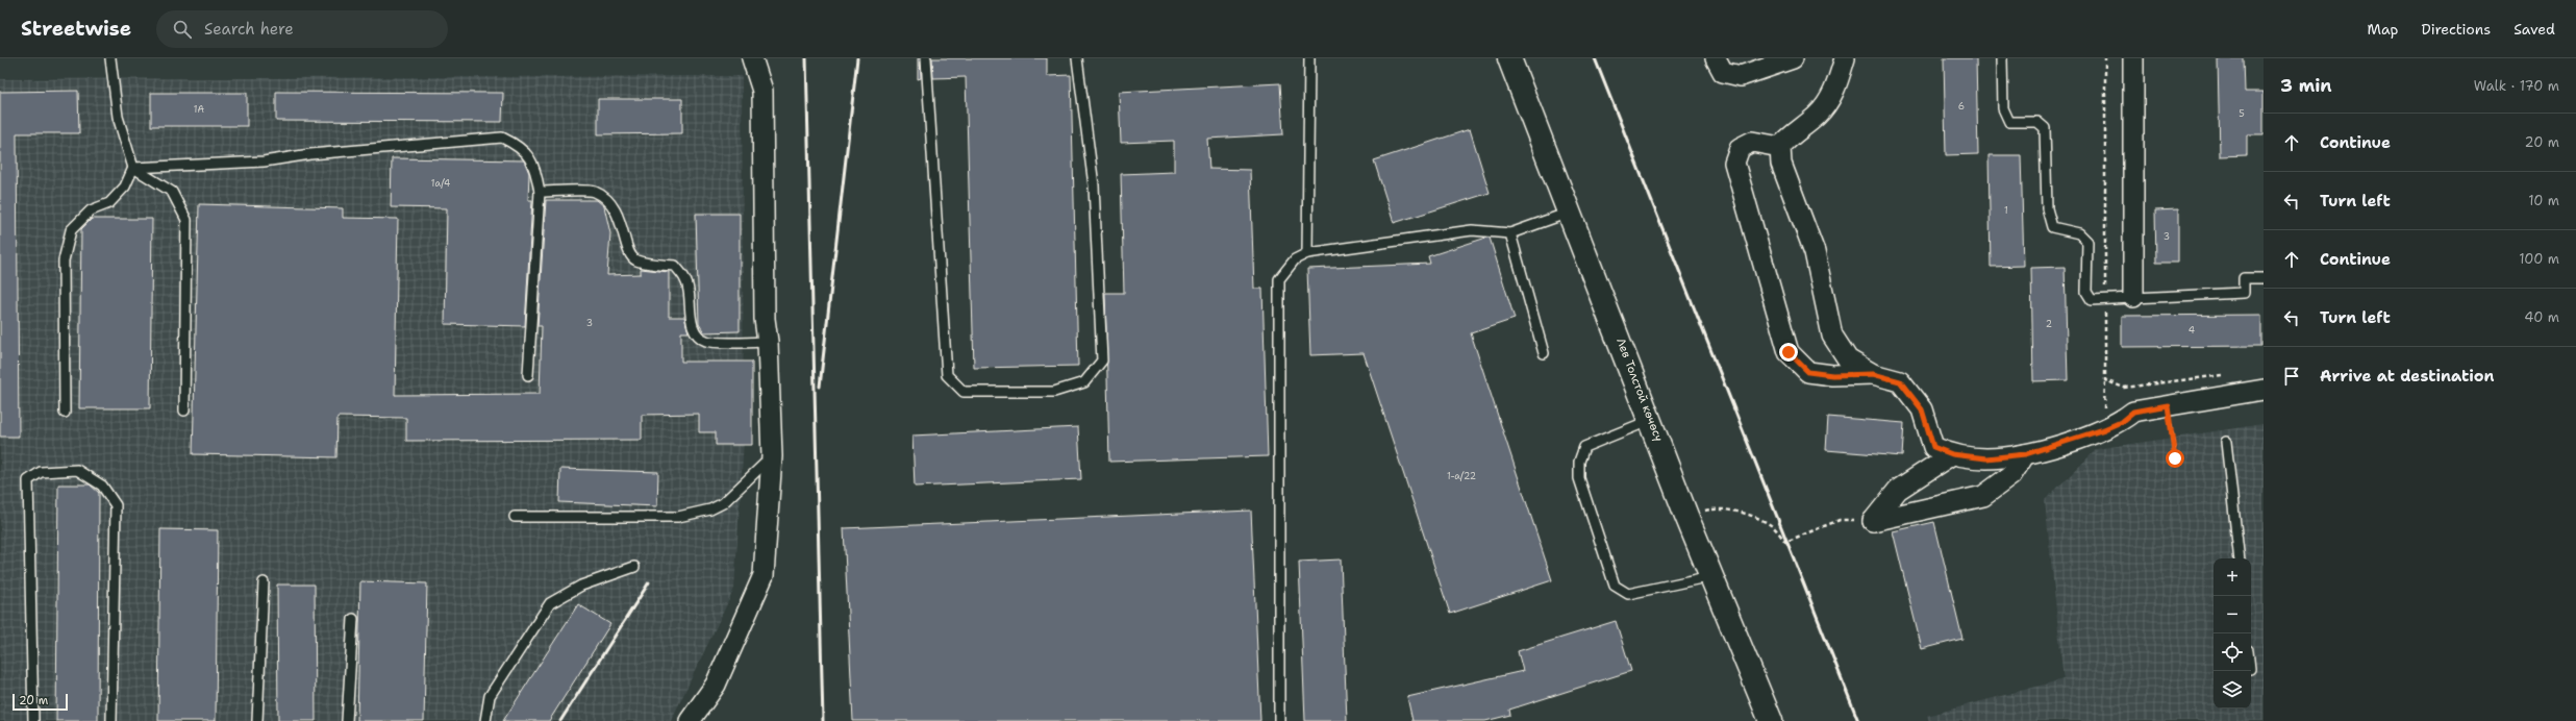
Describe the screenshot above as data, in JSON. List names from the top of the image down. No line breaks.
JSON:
{"streets":{"main road":["Лев Толстой көчөсү"]},"house_numbers":["6","1А","5","1а/4","1","3","3","2","4","1-а/22"],"scale_bar":"20 m","page":{"header":"Streetwise","search":"Search here","nav":["Map","Directions","Saved"],"heading":["3 min","Walk · 170 m"],"list":[["Continue","20 m"],["Turn left","10 m"],["Continue","100 m"],["Turn left","40 m"],"Arrive at destination"],"map_buttons":["+","−"],"scale":"20 m"}}
